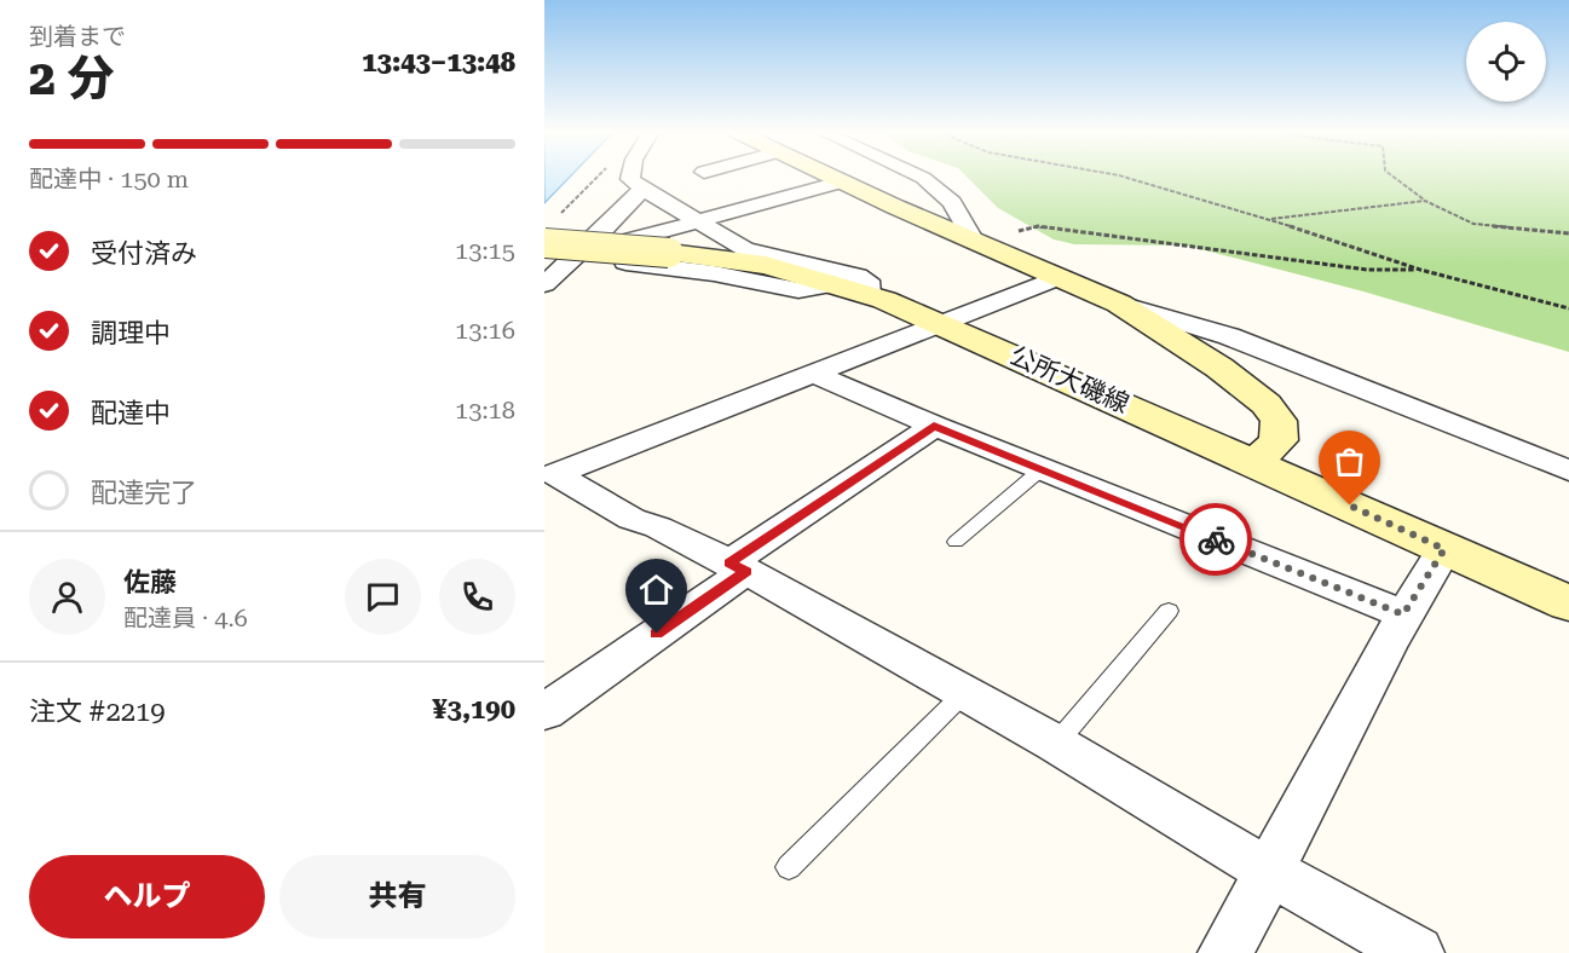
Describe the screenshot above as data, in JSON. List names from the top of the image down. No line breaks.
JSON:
{"streets":{"main road":["公所大磯線"]},"page":{"heading":["2 分","到着まで","13:43–13:48"],"panel":["佐藤","配達員 · 4.6","注文 #2219","¥3,190"],"bar":"配達中 · 150 m","list":[["受付済み","13:15"],["調理中","13:16"],["配達中","13:18"],"配達完了"],"buttons":["ヘルプ","共有"]}}
